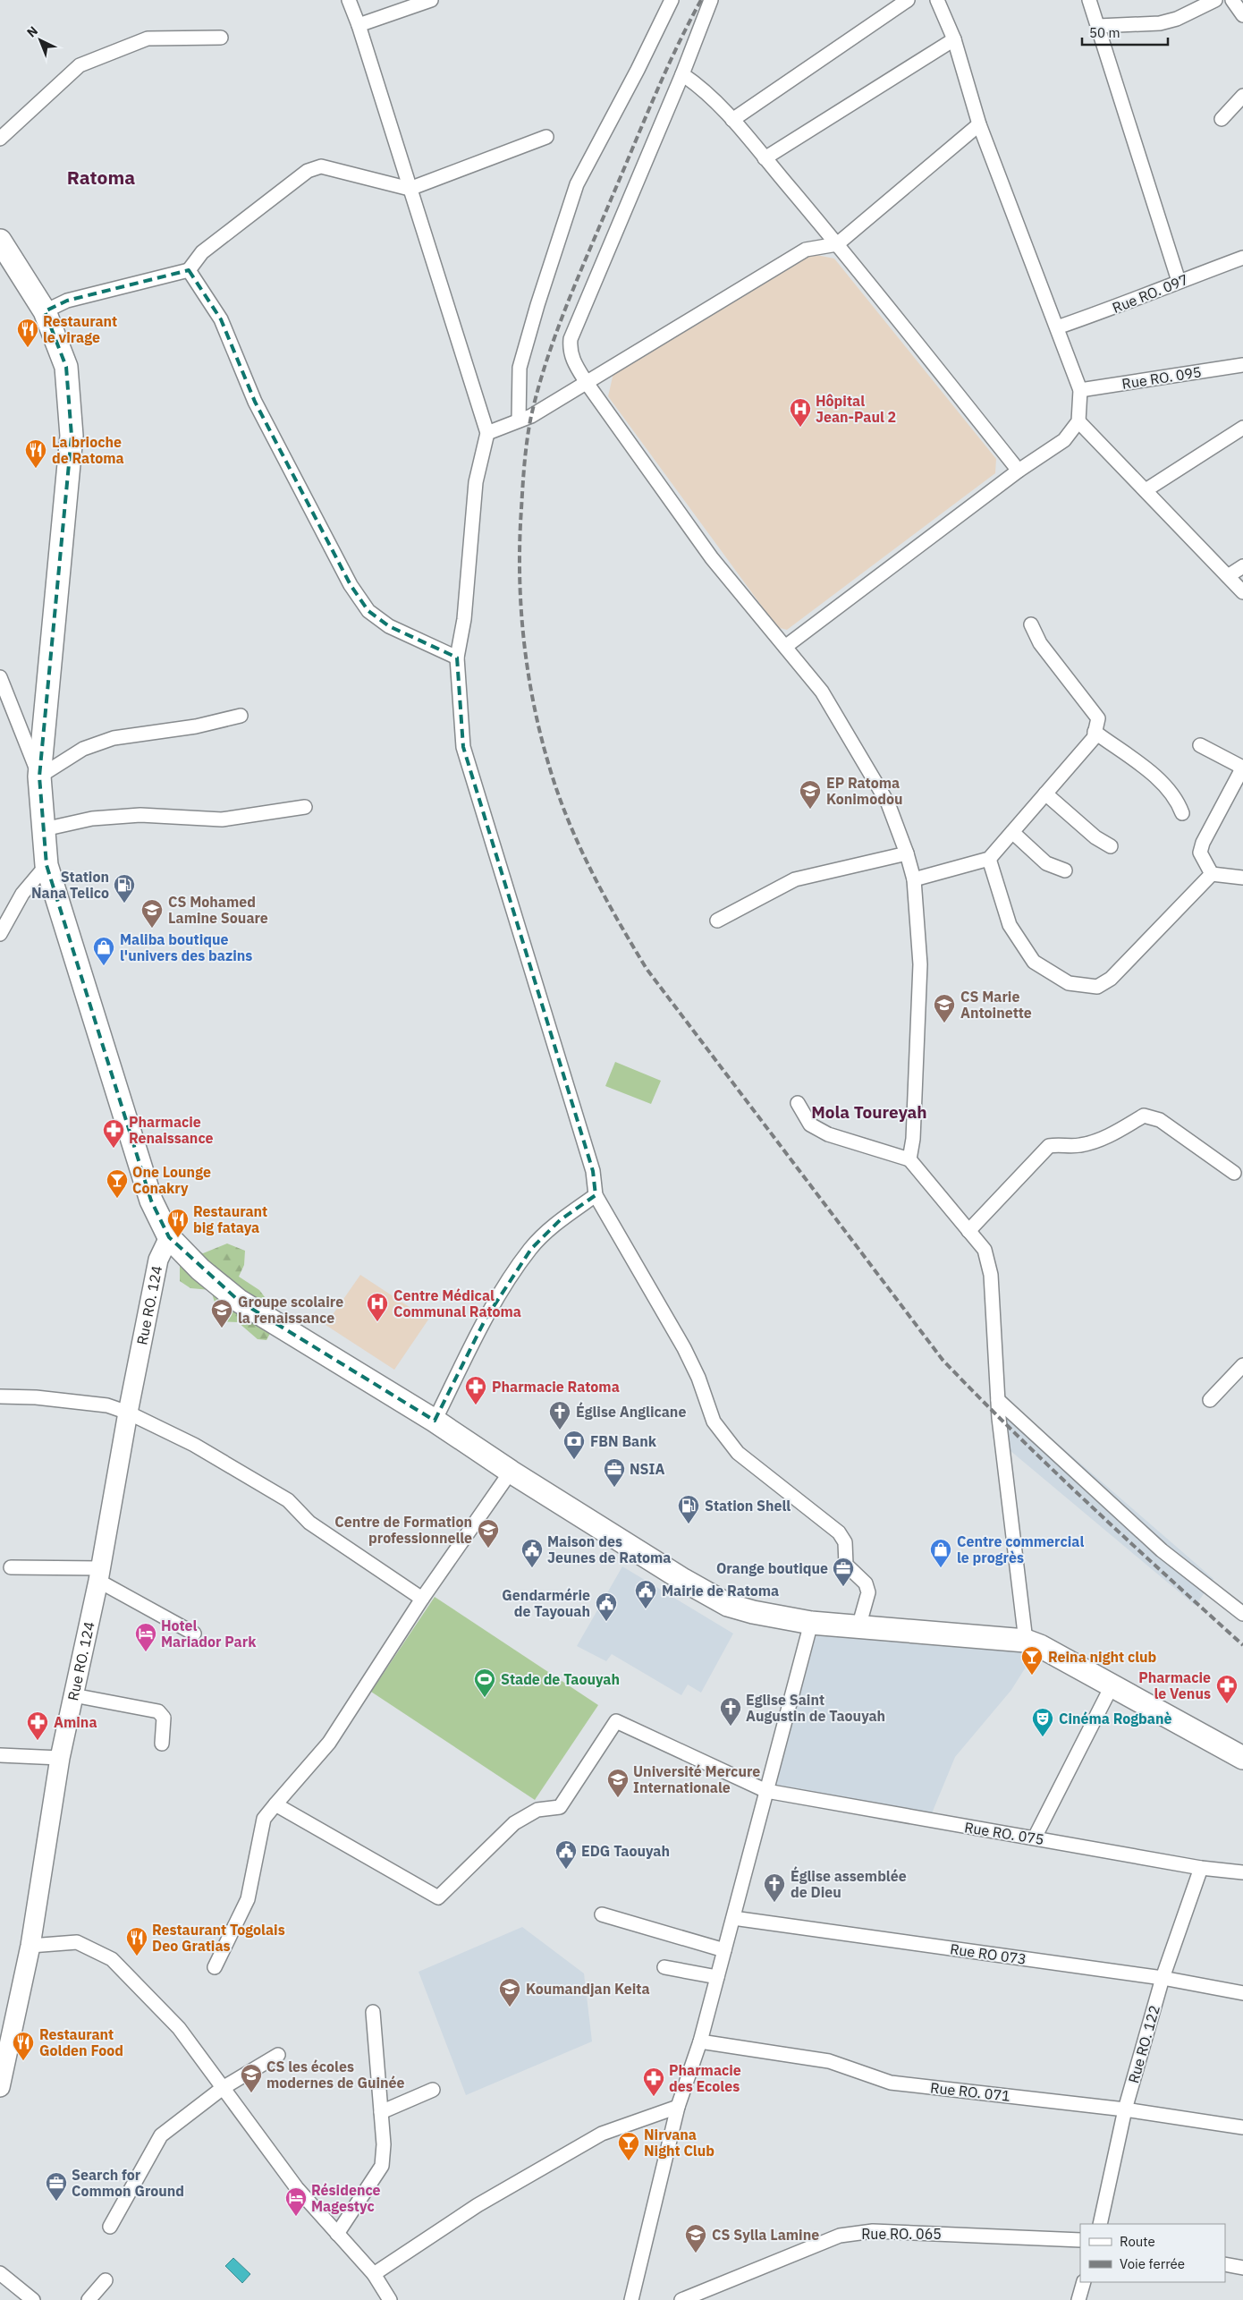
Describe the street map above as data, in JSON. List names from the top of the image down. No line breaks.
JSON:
{"streets":{"street":["Rue RO. 097","Rue RO. 095","Rue RO. 124","Rue RO. 075","Rue RO 073","Rue RO. 122","Rue RO. 071","Rue RO. 065"]},"crossings":[["Rue RO. 075","Rue RO. 122"],["Rue RO 073","Rue RO. 122"],["Rue RO. 122","Rue RO. 071"]],"districts":["Ratoma","Mola Toureyah"],"places":{"restaurant":["Restaurant le virage","La brioche de Ratoma","Restaurant big fataya","Restaurant Togolais Deo Gratias","Restaurant Golden Food"],"hospital":["Hôpital Jean-Paul 2","Centre Médical Communal Ratoma"],"school or university":["EP Ratoma Konimodou","CS Mohamed Lamine Souare","CS Marie Antoinette","Groupe scolaire la renaissance","Centre de Formation professionnelle","Université Mercure Internationale","Koumandjan Keita","CS les écoles modernes de Guinée","CS Sylla Lamine"],"fuel station":["Station Nana Telico","Station Shell"],"shop":["Maliba boutique l'univers des bazins","Centre commercial le progrès"],"pharmacy":["Pharmacie Renaissance","Pharmacie Ratoma","Pharmacie le Venus","Amina","Pharmacie des Ecoles"],"bar":["One Lounge Conakry","Reina night club","Nirvana Night Club"],"church":["Église Anglicane","Eglise Saint Augustin de Taouyah","Église assemblée de Dieu"],"bank":["FBN Bank"],"office":["NSIA","Orange boutique","Search for Common Ground"],"public building":["Maison des Jeunes de Ratoma","Mairie de Ratoma","Gendarmérie de Tayouah","EDG Taouyah"],"hotel":["Hotel Mariador Park","Résidence Magestyc"],"sports":["Stade de Taouyah"],"theatre":["Cinéma Rogbanè"]},"legend":["Route","Voie ferrée"],"scale_bar":"50 m","north":"top left"}
